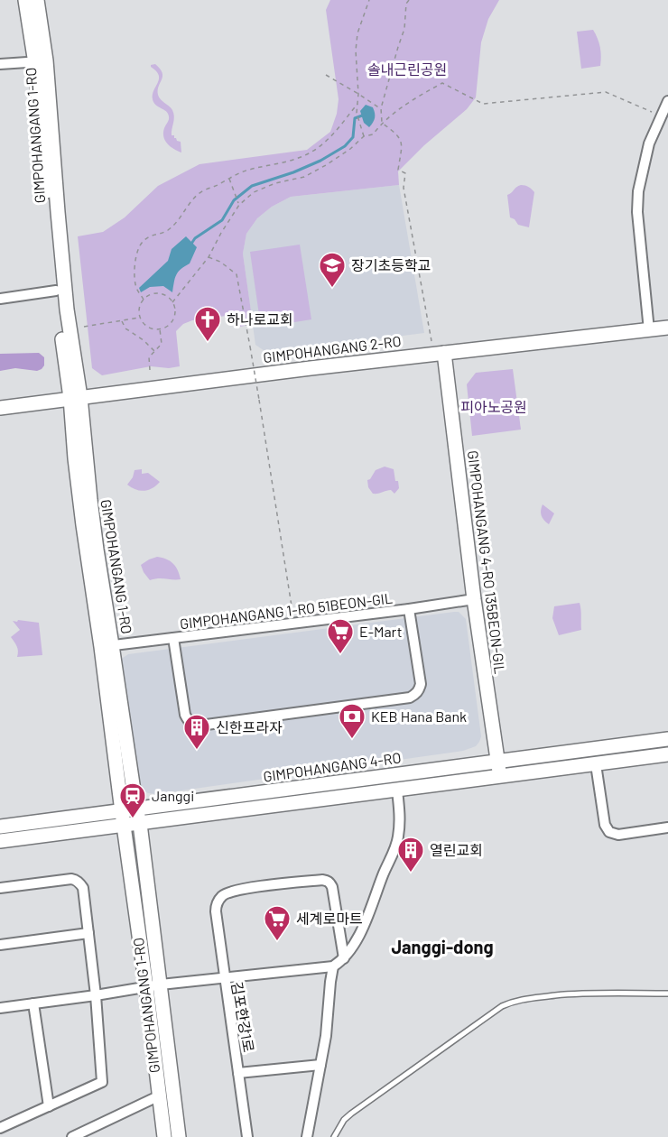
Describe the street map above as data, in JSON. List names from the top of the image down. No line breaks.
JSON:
{"streets":{"street":["GIMPOHANGANG 1-RO","GIMPOHANGANG 2-RO","GIMPOHANGANG 4-RO 135BEON-GIL","GIMPOHANGANG 1-RO 51BEON-GIL","GIMPOHANGANG 4-RO","김포한강1로"]},"crossings":[["GIMPOHANGANG 1-RO","GIMPOHANGANG 2-RO"],["GIMPOHANGANG 1-RO","GIMPOHANGANG 1-RO 51BEON-GIL"],["GIMPOHANGANG 1-RO","GIMPOHANGANG 4-RO"],["GIMPOHANGANG 1-RO","김포한강1로"],["GIMPOHANGANG 2-RO","GIMPOHANGANG 4-RO 135BEON-GIL"],["GIMPOHANGANG 4-RO 135BEON-GIL","GIMPOHANGANG 1-RO 51BEON-GIL"],["GIMPOHANGANG 4-RO 135BEON-GIL","GIMPOHANGANG 4-RO"]],"districts":["Janggi-dong"],"parks":["솔내근린공원","피아노공원"],"places":{"school or university":["장기초등학교"],"church":["하나로교회"],"supermarket":["E-Mart","세계로마트"],"bank":["KEB Hana Bank"],"building":["신한프라자","열린교회"],"station":["Janggi"]}}
